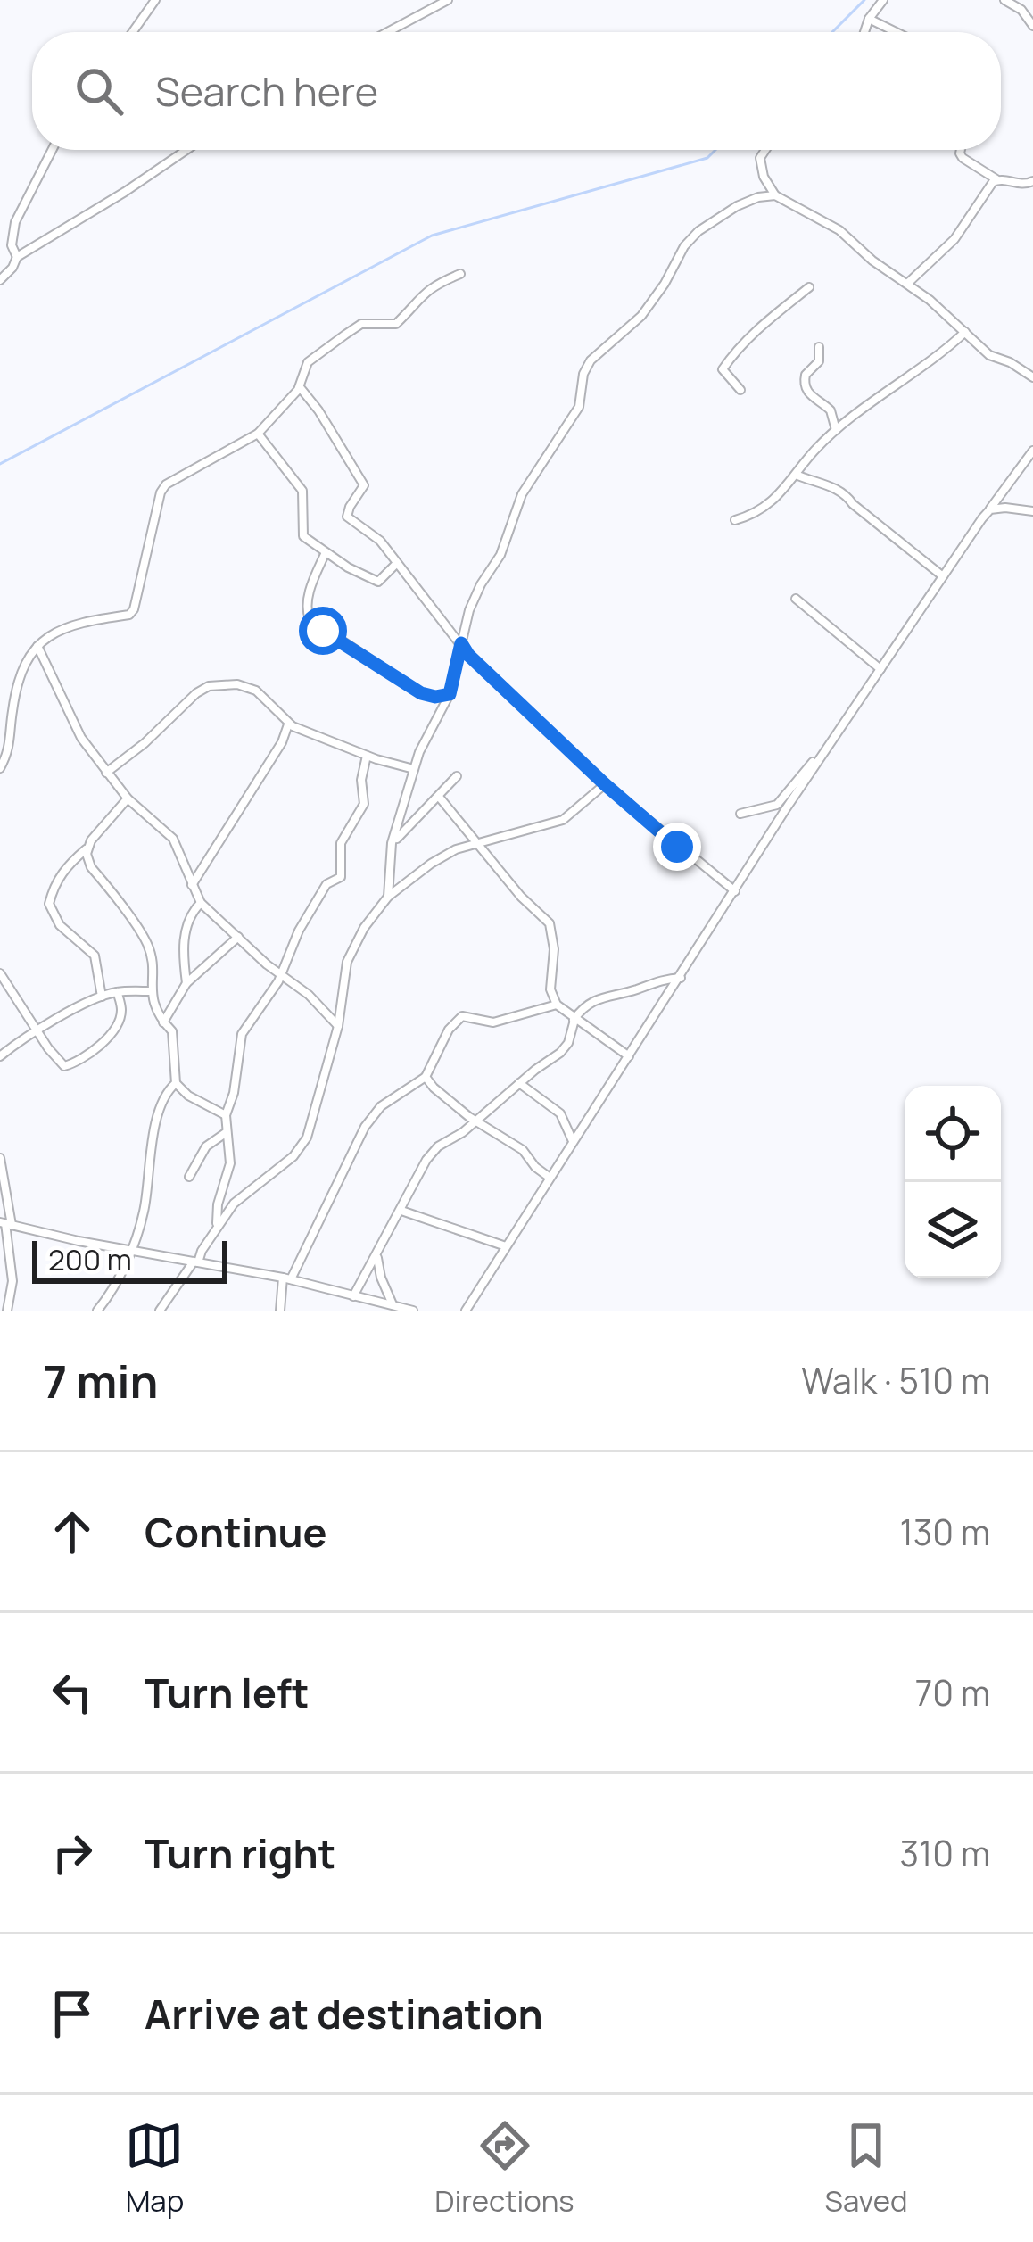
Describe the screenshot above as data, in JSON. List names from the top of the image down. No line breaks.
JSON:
{"scale_bar":"200 m","page":{"search":"Search here","scale":"200 m","heading":["7 min","Walk · 510 m"],"list":[["Continue","130 m"],["Turn left","70 m"],["Turn right","310 m"],"Arrive at destination"],"nav":["Map","Directions","Saved"]}}
